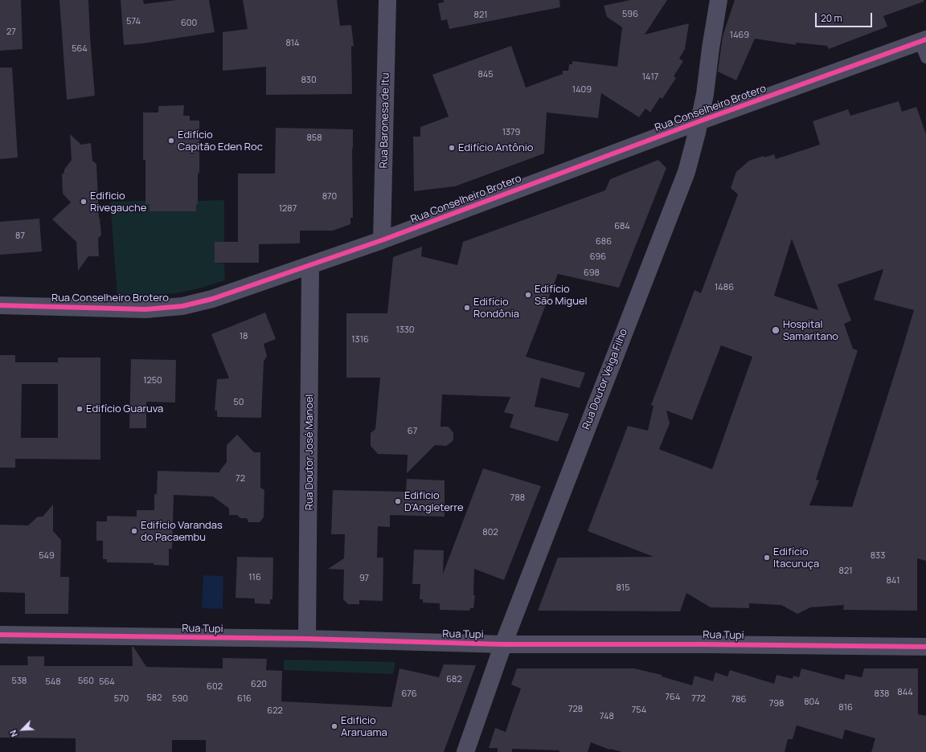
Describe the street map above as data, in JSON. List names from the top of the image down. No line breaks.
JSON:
{"streets":{"street":["Rua Conselheiro Brotero","Rua Baronesa de Itu","Rua Doutor Veiga Filho","Rua Doutor José Manoel","Rua Tupi"]},"crossings":[["Rua Conselheiro Brotero","Rua Baronesa de Itu"],["Rua Conselheiro Brotero","Rua Doutor Veiga Filho"],["Rua Conselheiro Brotero","Rua Doutor José Manoel"],["Rua Doutor Veiga Filho","Rua Tupi"],["Rua Doutor José Manoel","Rua Tupi"]],"places":["Edifício Capitão Eden Roc","Edifício Antônio","Edificio Rivegauche","Edifício São Miguel","Edifício Rondônia","Hospital Samaritano","Edifício Guaruva","Edificio D'Angleterre","Edifício Varandas do Pacaembu","Edifício Itacuruça","Edificio Araruama"],"house_numbers":["596","821","574","600","27","1469","814","564","845","1417","830","1409","1379","858","870","1287","684","87","686","696","698","1486","1330","18","1316","1250","50","67","72","788","802","549","833","821","116","97","841","815","682","538","560","548","564","620","602","844","676","838","764","582","570","590","616","772","786","804","798","816","728","754","622","748"],"scale_bar":"20 m","north":"bottom left"}
